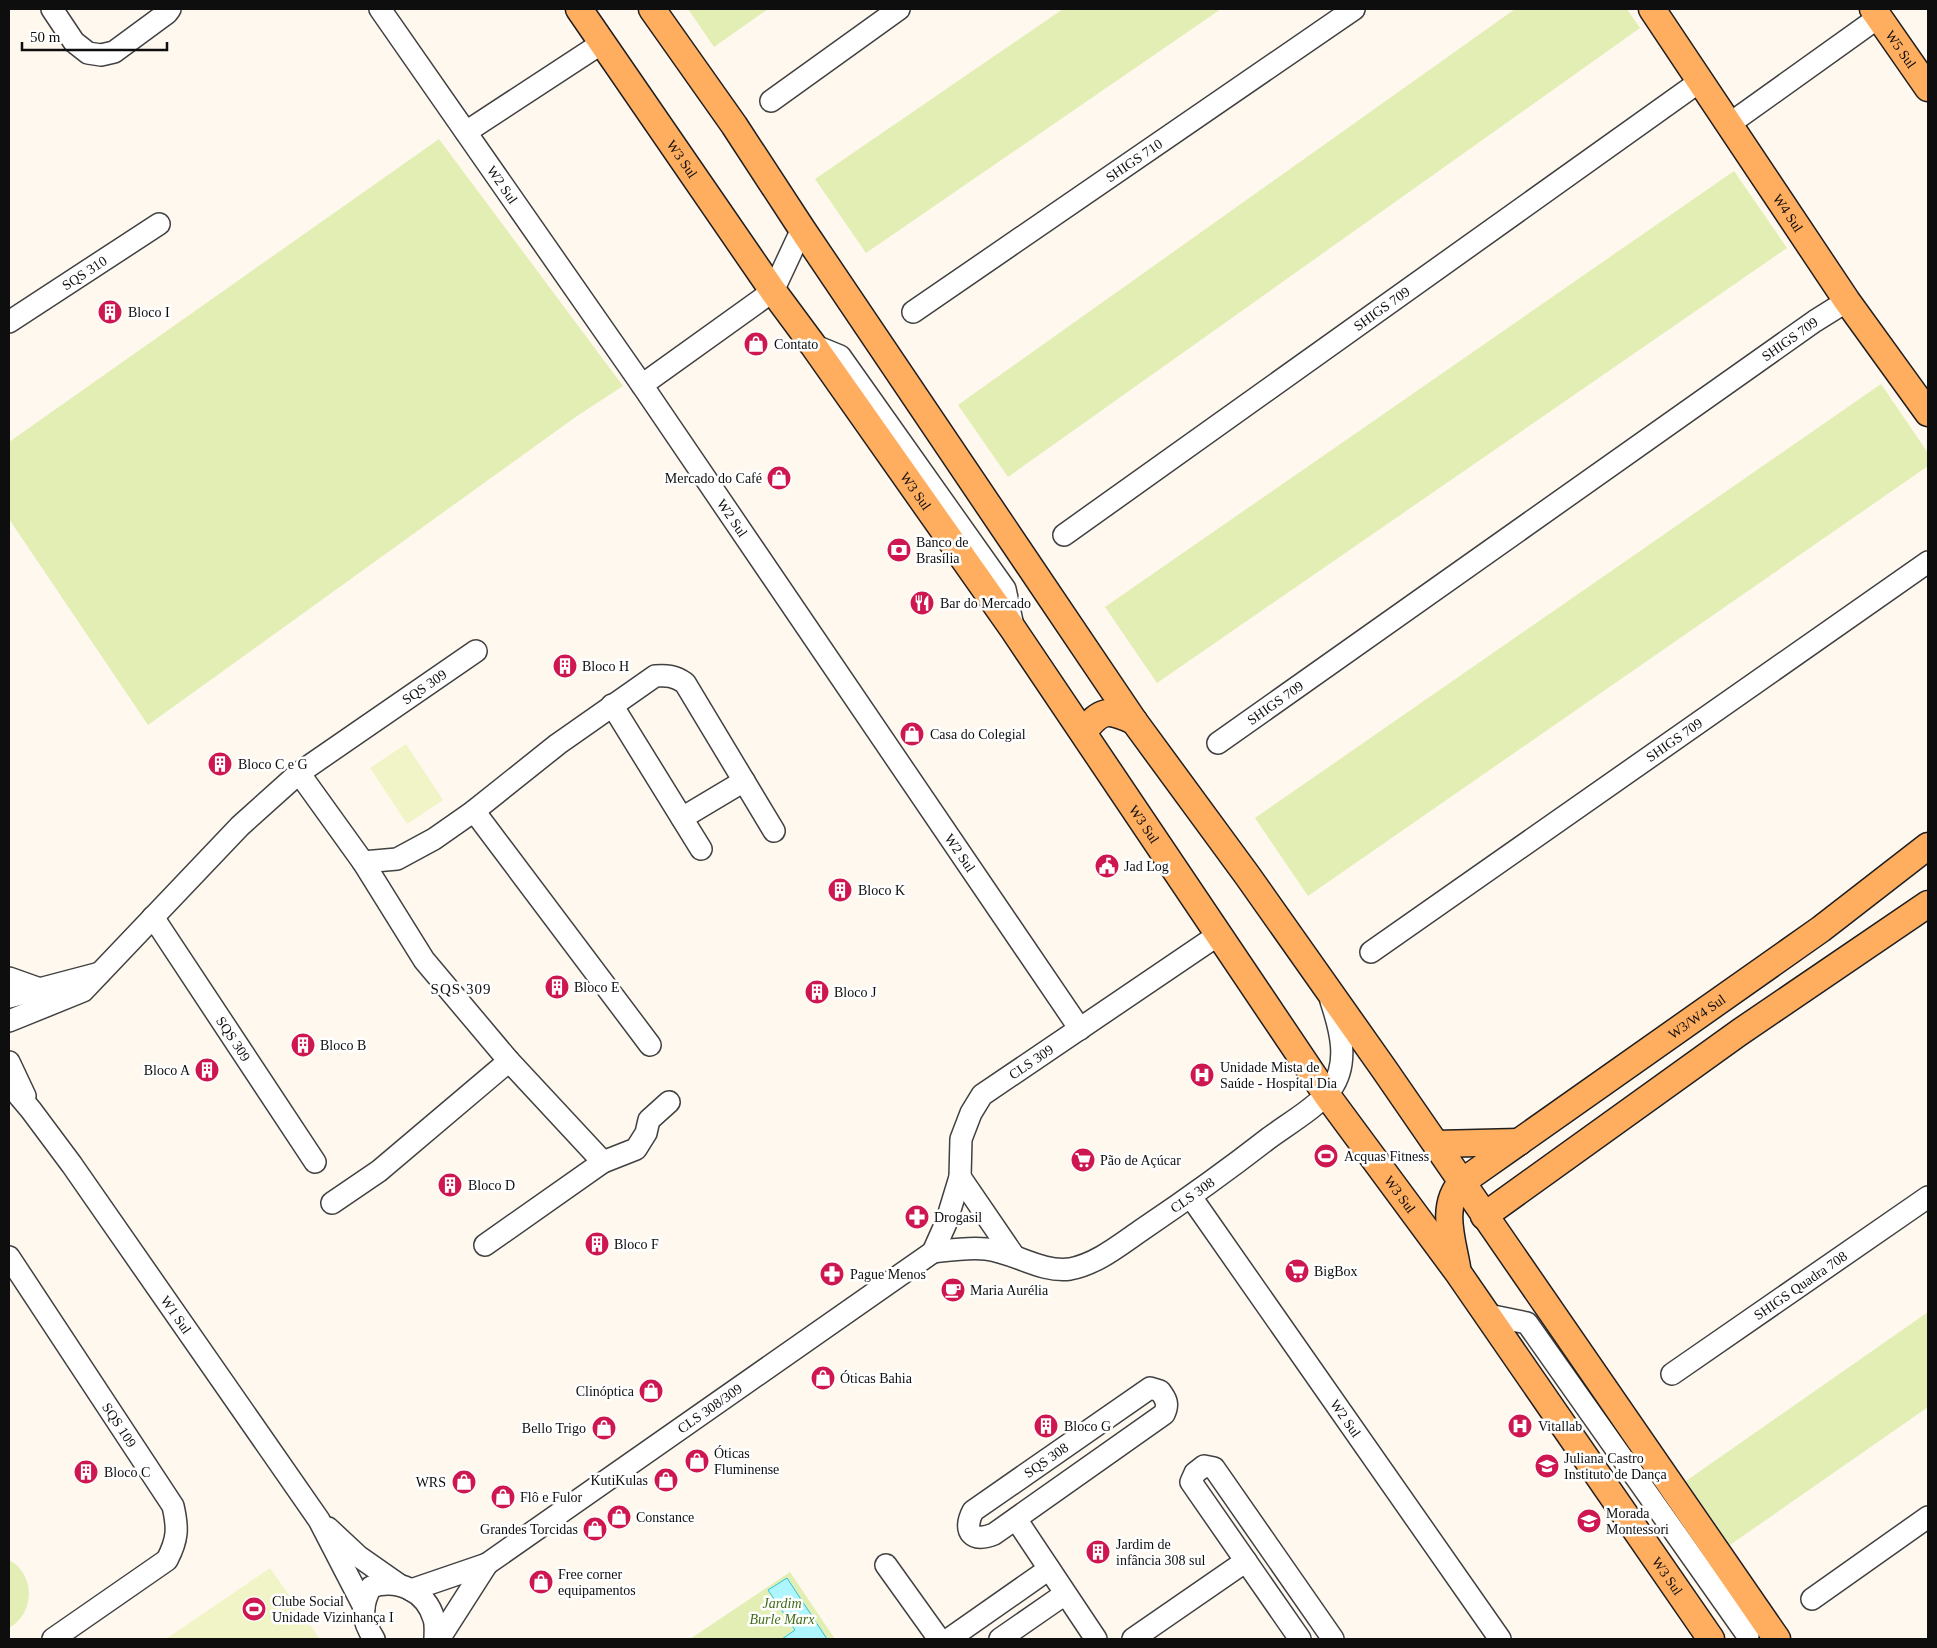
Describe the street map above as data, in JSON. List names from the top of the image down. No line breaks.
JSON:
{"streets":{"main road":["W5 Sul","W3 Sul","W4 Sul","W3/W4 Sul"],"street":["SHIGS 710","W2 Sul","SQS 310","SHIGS 709","SQS 309","CLS 309","CLS 308","SHIGS Quadra 708","W1 Sul","CLS 308/309","SQS 109","SQS 308"]},"crossings":[["W3 Sul","CLS 309"],["W3 Sul","CLS 308"],["W2 Sul","CLS 309"],["W2 Sul","CLS 308"],["W4 Sul","SHIGS 709"],["CLS 309","CLS 308"],["CLS 309","CLS 308/309"],["CLS 308","CLS 308/309"],["W1 Sul","CLS 308/309"]],"districts":["SQS 309"],"parks":["Jardim Burle Marx"],"places":{"building":["Bloco I","Bloco H","Bloco C e G","Bloco K","Bloco E","Bloco J","Bloco B","Bloco A","Bloco D","Bloco F","Bloco G","Bloco C","Jardim de infância 308 sul"],"shop":["Contato","Mercado do Café","Casa do Colegial","Óticas Bahia","Clinóptica","Bello Trigo","Óticas Fluminense","KutiKulas","WRS","Flô e Fulor","Constance","Grandes Torcidas","Free corner equipamentos"],"bank":["Banco de Brasília"],"restaurant":["Bar do Mercado"],"public building":["Jad Log"],"hospital":["Unidade Mista de Saúde - Hospital Dia","Vitallab"],"sports":["Acquas Fitness","Clube Social Unidade Vizinhança I"],"supermarket":["Pão de Açúcar","BigBox"],"pharmacy":["Drogasil","Pague Menos"],"cafe":["Maria Aurélia"],"school or university":["Juliana Castro Instituto de Dança","Morada Montessori"]},"scale_bar":"50 m"}
